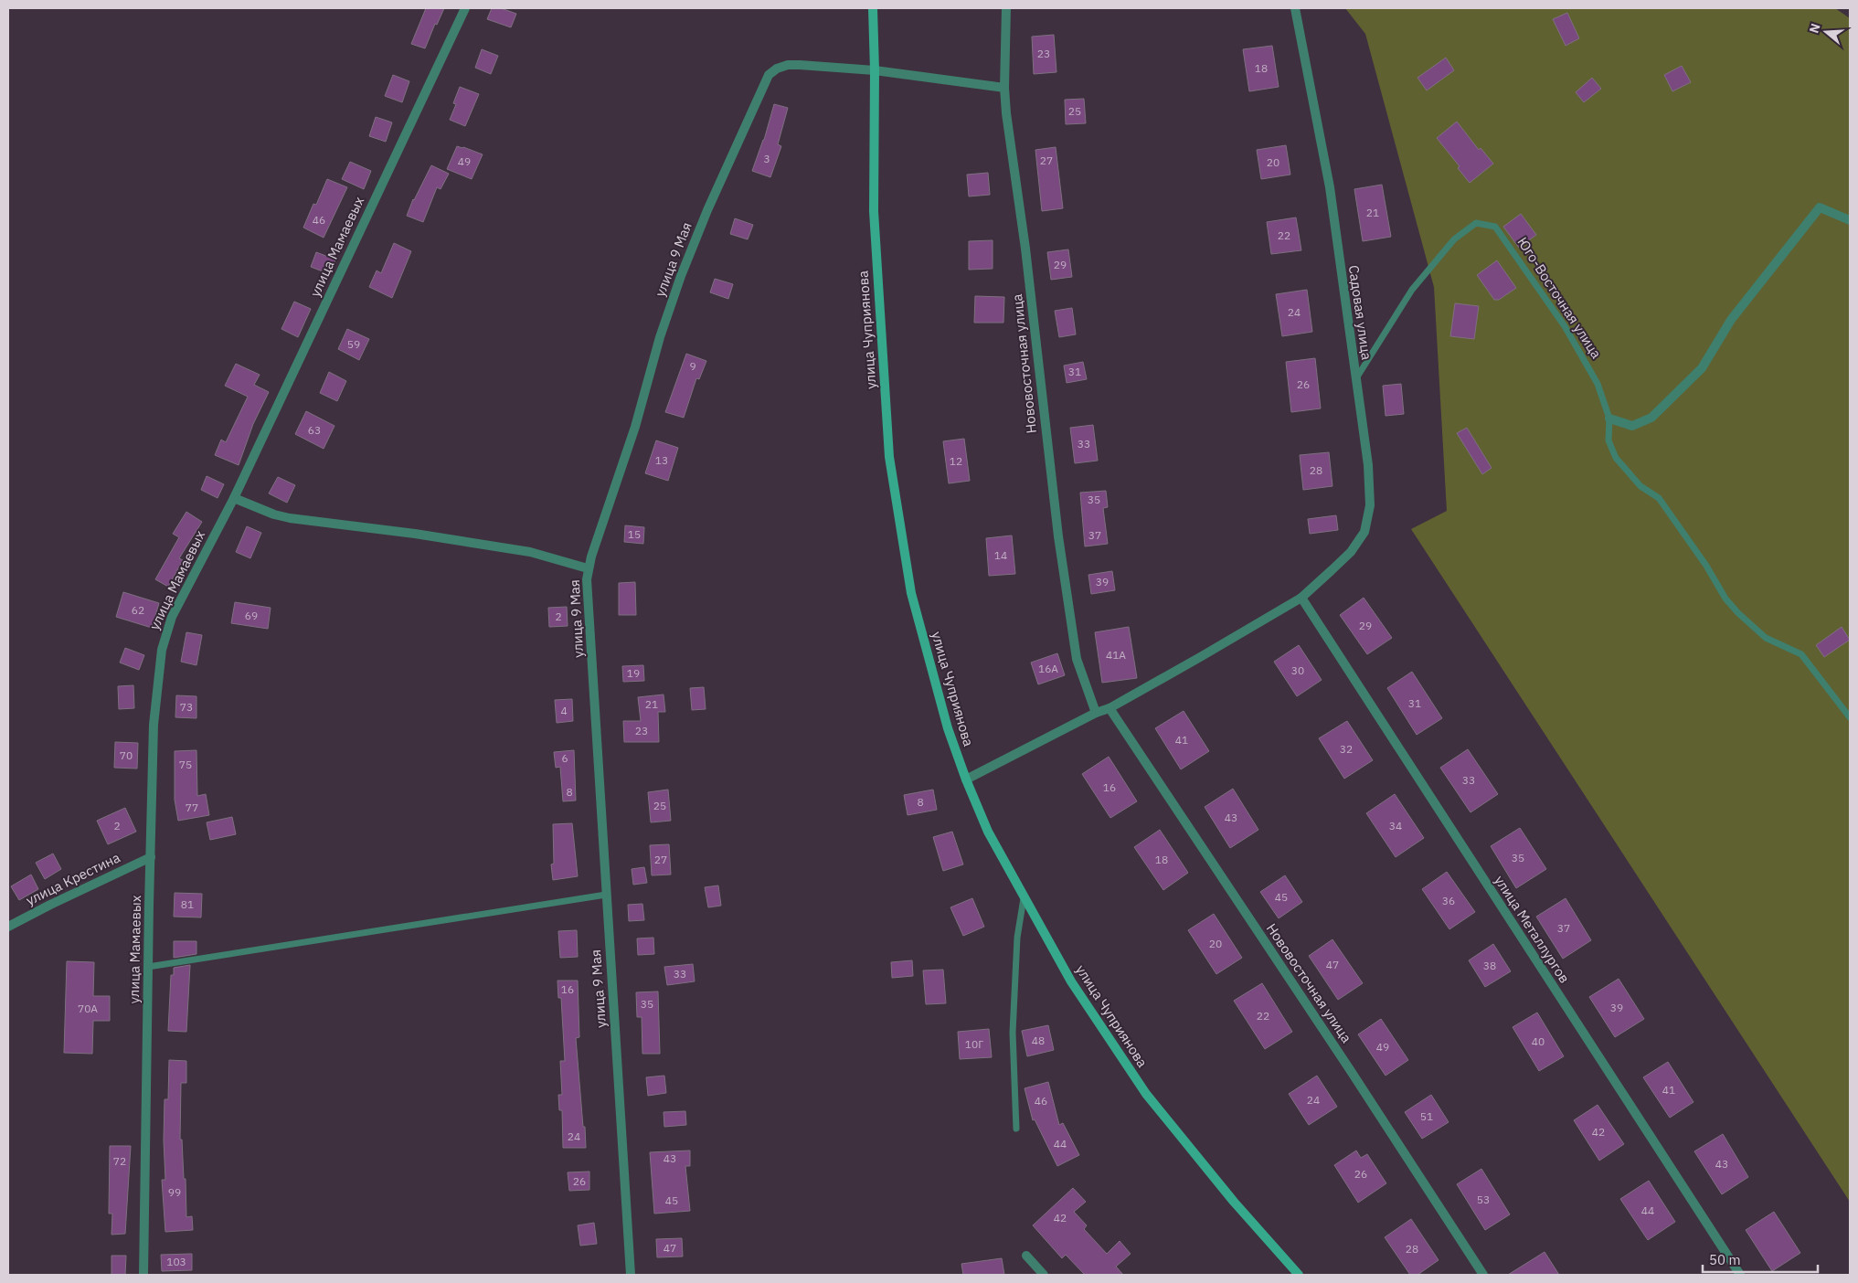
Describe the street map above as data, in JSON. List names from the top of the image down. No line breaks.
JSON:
{"streets":{"street":["улица Мамаевых","улица 9 Мая","Садовая улица","улица Чуприянова","Нововосточная улица","улица Крестина","улица Металлургов"],"lane":["Юго-Восточная улица"]},"crossings":[["улица Мамаевых","улица Крестина"],["улица 9 Мая","улица Чуприянова"],["улица 9 Мая","Нововосточная улица"],["Юго-Восточная улица","Садовая улица"],["Садовая улица","улица Чуприянова"],["Садовая улица","Нововосточная улица"],["Садовая улица","улица Металлургов"]],"house_numbers":["23","18","25","3","27","49","20","21","46","22","29","24","59","9","31","26","63","33","13","12","28","35","15","37","14","39","62","69","2","29","41А","16А","30","19","31","21","73","4","23","41","32","70","6","75","33","16","8","8","25","77","43","2","34","35","27","18","45","36","81","37","20","47","38","33","16","35","39","70А","22","48","40","10Г","49","41","24","46","51","42","24","44","43","72","43","26","26","99","53","45","44","42","47","28","103"],"scale_bar":"50 m","north":"left"}
